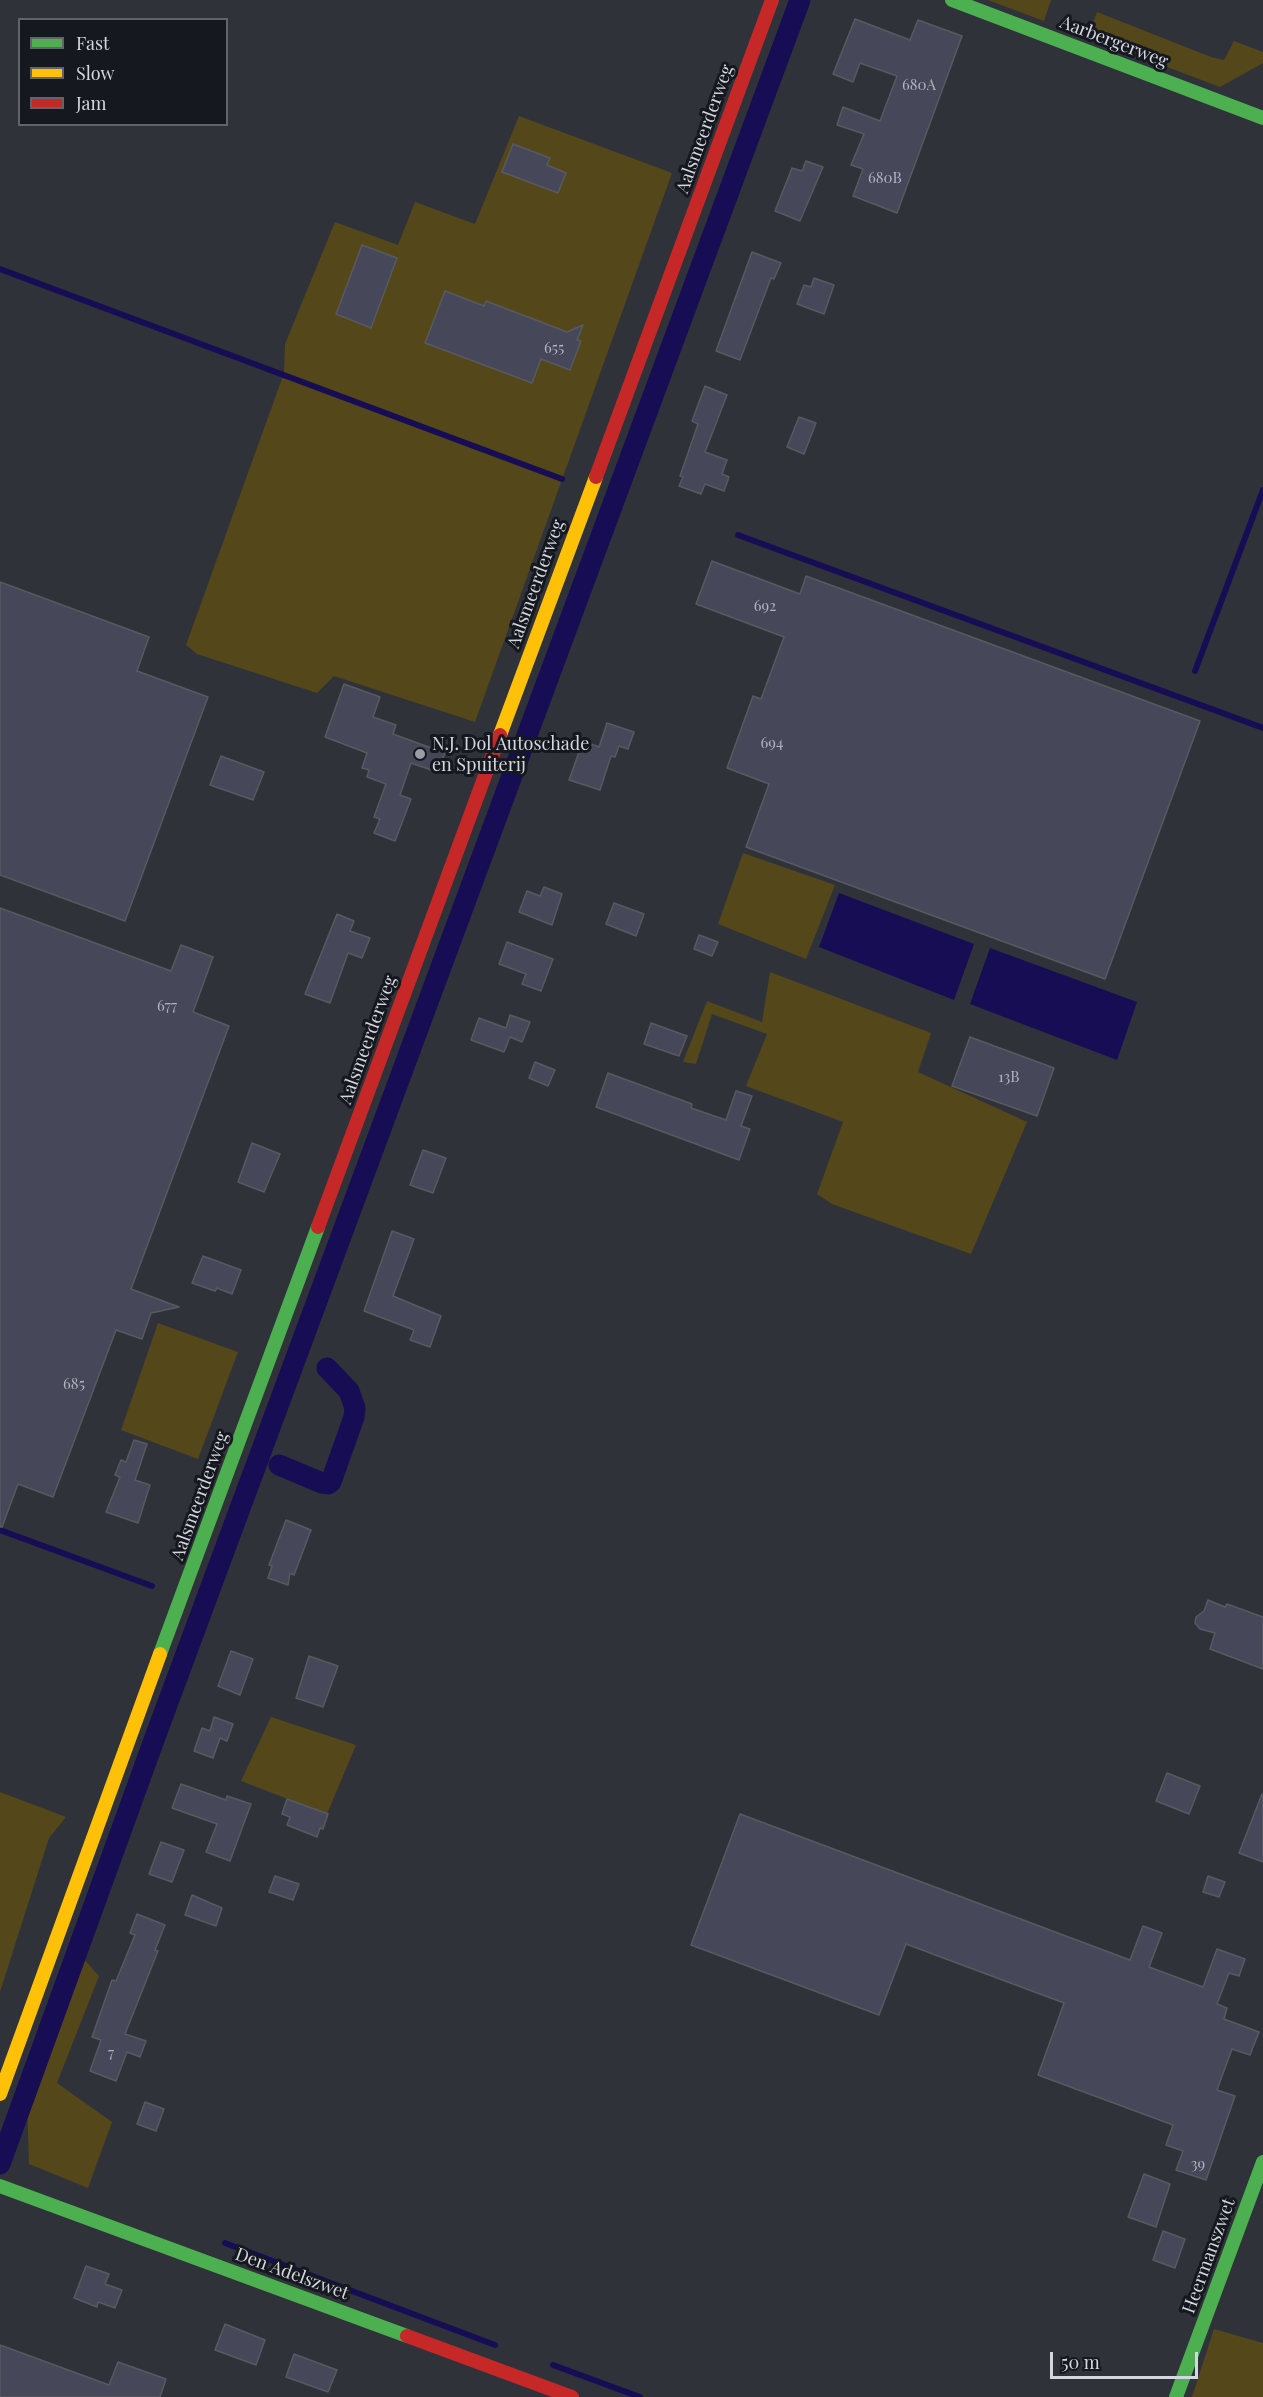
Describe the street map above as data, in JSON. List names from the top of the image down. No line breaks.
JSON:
{"streets":{"street":["Aarbergerweg","Aalsmeerderweg","Heermanszwet","Den Adelszwet"]},"places":["N.J. Dol Autoschade en Spuiterij"],"house_numbers":["680A","680B","655","692","694","677","13B","685","7","39"],"legend":["Fast","Slow","Jam"],"scale_bar":"50 m"}
